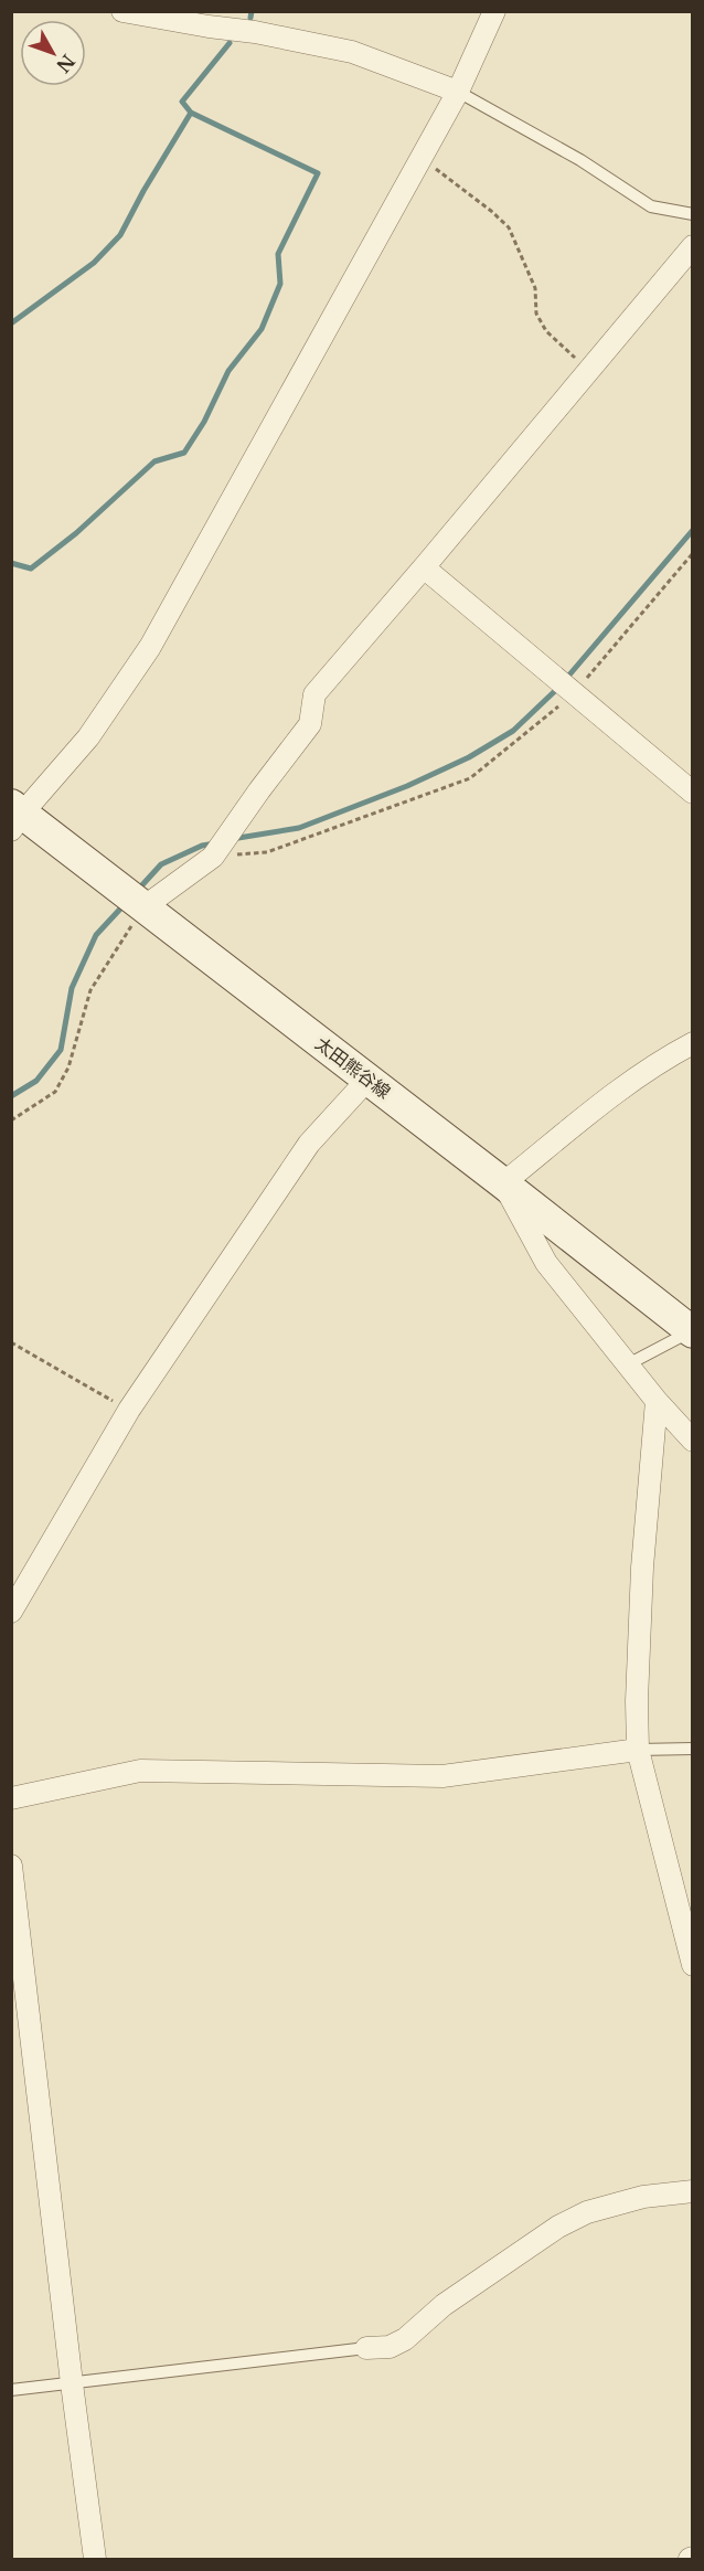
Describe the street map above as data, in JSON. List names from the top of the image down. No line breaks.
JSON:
{"streets":{"main road":["太田熊谷線"]},"north":"bottom right"}
